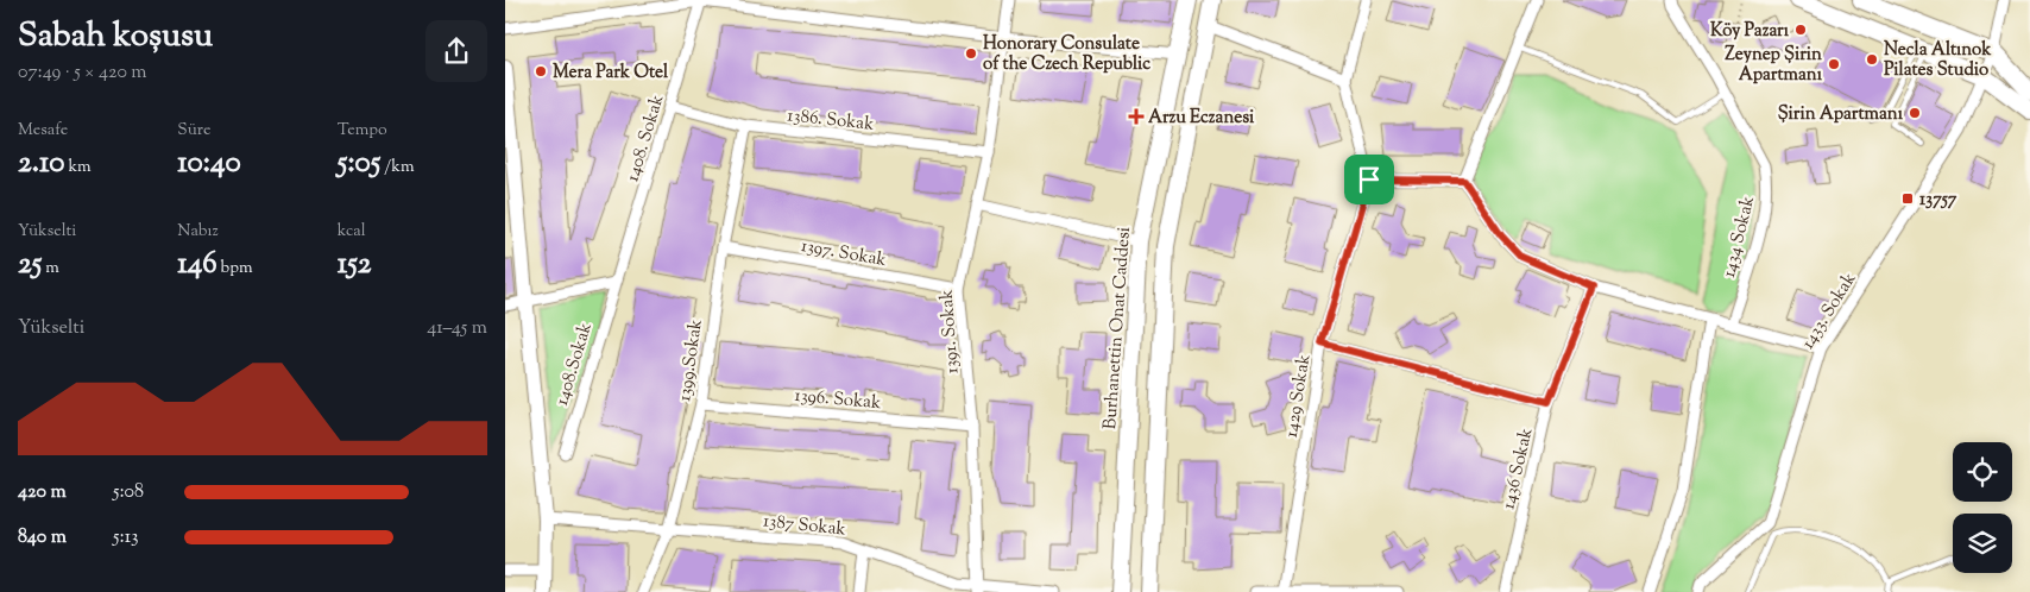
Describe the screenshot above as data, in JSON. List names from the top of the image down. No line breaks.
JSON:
{"streets":{"main road":["Burhanettin Onat Caddesi"],"street":["1386. Sokak","1408. Sokak","1434 Sokak","1397. Sokak","1433. Sokak","1391. Sokak","1399.Sokak","1408.Sokak","1429 Sokak","1396. Sokak","1436 Sokak","1387 Sokak"]},"crossings":[["1386. Sokak","1408. Sokak"],["1386. Sokak","1391. Sokak"],["1386. Sokak","1399.Sokak"],["1408. Sokak","1408.Sokak"],["1397. Sokak","1391. Sokak"],["1397. Sokak","1399.Sokak"],["1391. Sokak","1396. Sokak"],["1391. Sokak","1387 Sokak"],["1399.Sokak","1396. Sokak"],["1399.Sokak","1387 Sokak"]],"places":{"other":["Köy Pazarı","Honorary Consulate of the Czech Republic","Necla Altınok Pilates Studio","Zeynep Şirin Apartmanı","Mera Park Otel","Şirin Apartmanı"],"health":["Arzu Eczanesi"],"transit":["13757"]},"page":{"heading":["Sabah koşusu","07:49 · 5 × 420 m"],"stats":[["Mesafe","2.10 km"],["Süre","10:40"],["Tempo","5:05 /km"],["Yükselti","25 m"],["Nabız","146 bpm"],["kcal","152"]],"chart":["Yükselti","41–45 m"],"list":[{"name":"420 m","note":"5:08"},{"name":"840 m","note":"5:13"}]}}
